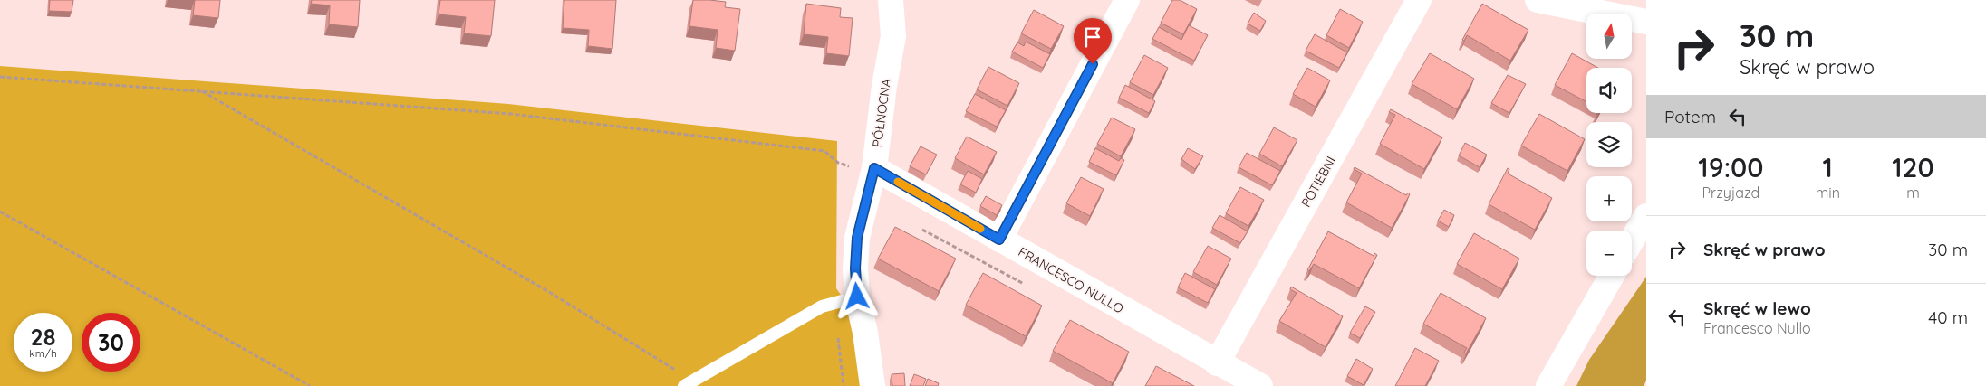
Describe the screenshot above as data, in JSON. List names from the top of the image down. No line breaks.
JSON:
{"streets":{"street":["PÓŁNOCNA","POTIEBNI","FRANCESCO NULLO"]},"crossings":[["PÓŁNOCNA","FRANCESCO NULLO"],["POTIEBNI","FRANCESCO NULLO"]],"north":"top","page":{"turn":["30 m","Skręć w prawo"],"map_buttons":["+","−"],"then":"Potem","eta":["19:00","Przyjazd","1","min","120","m"],"list":[{"name":"Skręć w prawo","value":"30 m"},{"name":"Skręć w lewo","note":"Francesco Nullo","value":"40 m"}],"speed":"28 km/h","limit":"30"}}
